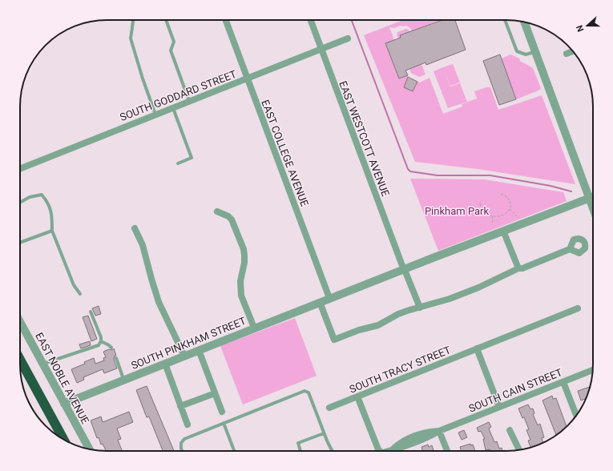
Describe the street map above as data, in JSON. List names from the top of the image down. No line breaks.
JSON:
{"streets":{"street":["SOUTH GODDARD STREET","EAST WESTCOTT AVENUE","EAST COLLEGE AVENUE","SOUTH PINKHAM STREET","SOUTH TRACY STREET","EAST NOBLE AVENUE","SOUTH CAIN STREET"]},"crossings":[["SOUTH GODDARD STREET","EAST WESTCOTT AVENUE"],["SOUTH GODDARD STREET","EAST COLLEGE AVENUE"],["EAST WESTCOTT AVENUE","SOUTH PINKHAM STREET"],["EAST COLLEGE AVENUE","SOUTH PINKHAM STREET"],["SOUTH PINKHAM STREET","EAST NOBLE AVENUE"],["SOUTH TRACY STREET","SOUTH CAIN STREET"]],"parks":["Pinkham Park"],"north":"left"}
